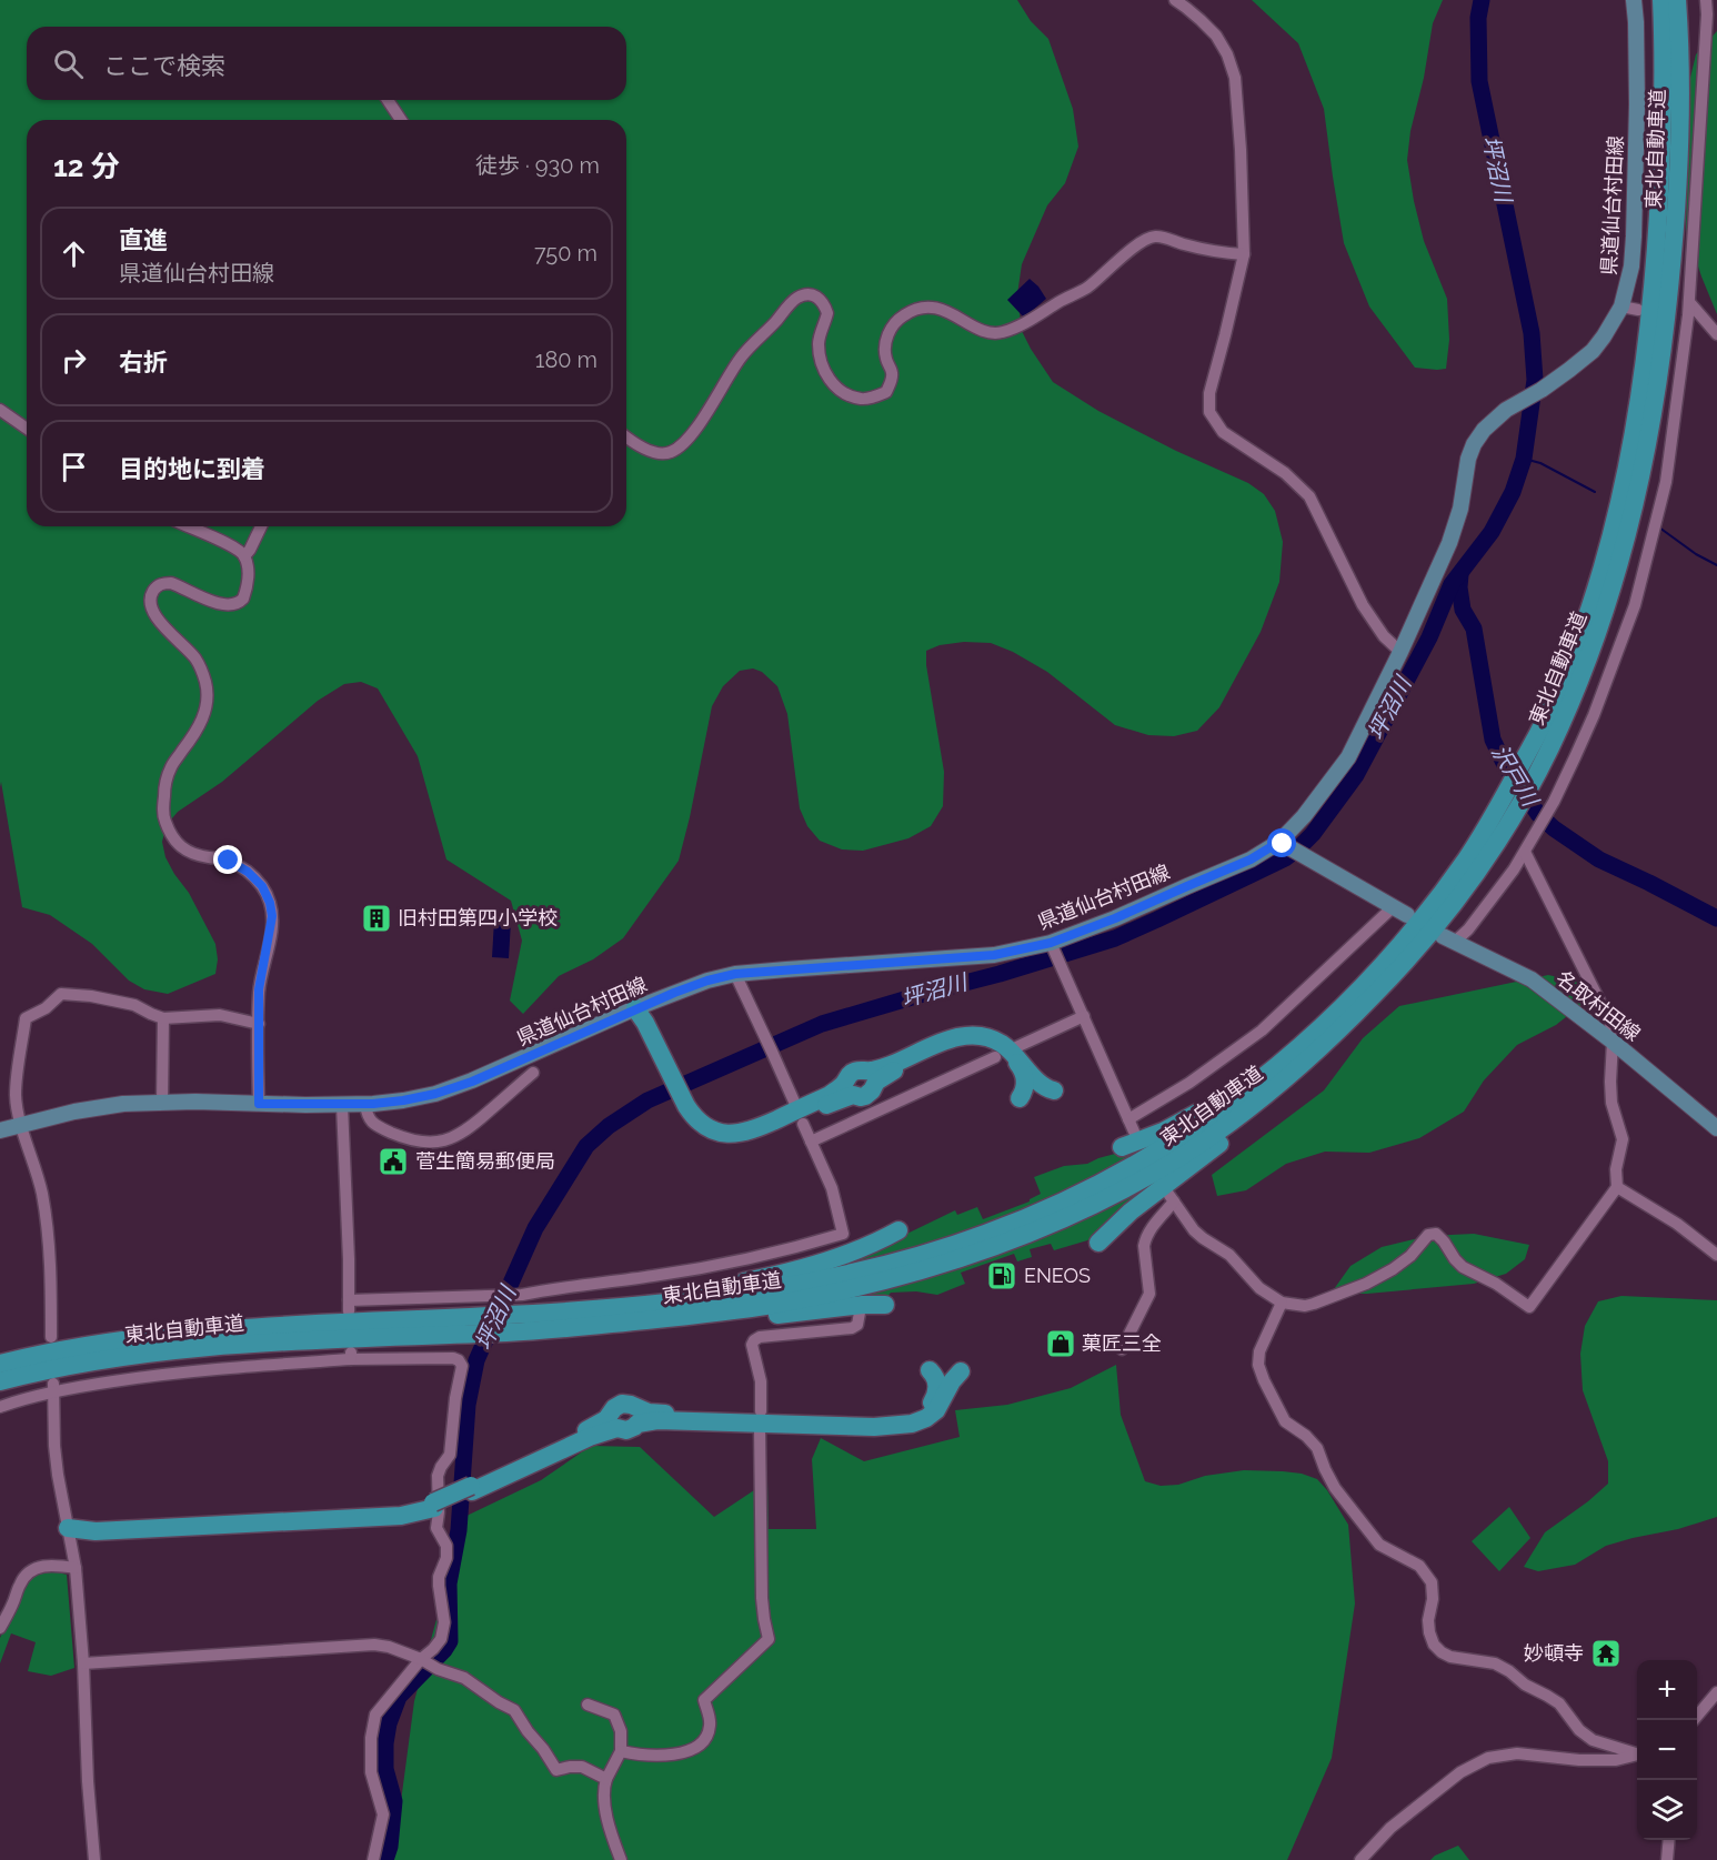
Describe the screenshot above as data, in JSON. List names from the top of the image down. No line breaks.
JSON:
{"streets":{"highway":["東北自動車道"],"main road":["県道仙台村田線","名取村田線"]},"water":["坪沼川","沢戸川"],"places":{"building":["旧村田第四小学校"],"public building":["菅生簡易郵便局"],"fuel station":["ENEOS"],"shop":["菓匠三全"],"temple":["妙頓寺"]},"page":{"search":"ここで検索","heading":["12 分","徒歩 · 930 m"],"list":[["直進","県道仙台村田線","750 m"],["右折","180 m"],"目的地に到着"],"map_buttons":["+","−"]}}
